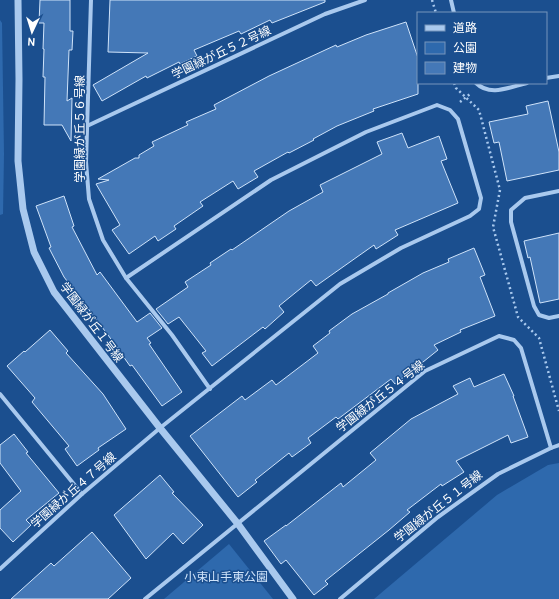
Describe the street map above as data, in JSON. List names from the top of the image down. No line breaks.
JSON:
{"streets":{"street":["学園緑が丘５２号線","学園緑が丘５６号線","学園緑が丘１号線","学園緑が丘５４号線","学園緑が丘４７号線","学園緑が丘５１号線"]},"crossings":[["学園緑が丘５２号線","学園緑が丘５６号線"],["学園緑が丘５６号線","学園緑が丘４７号線"],["学園緑が丘１号線","学園緑が丘５４号線"],["学園緑が丘１号線","学園緑が丘４７号線"]],"parks":["小束山手東公園"],"legend":["道路","公園","建物"],"north":"bottom"}
